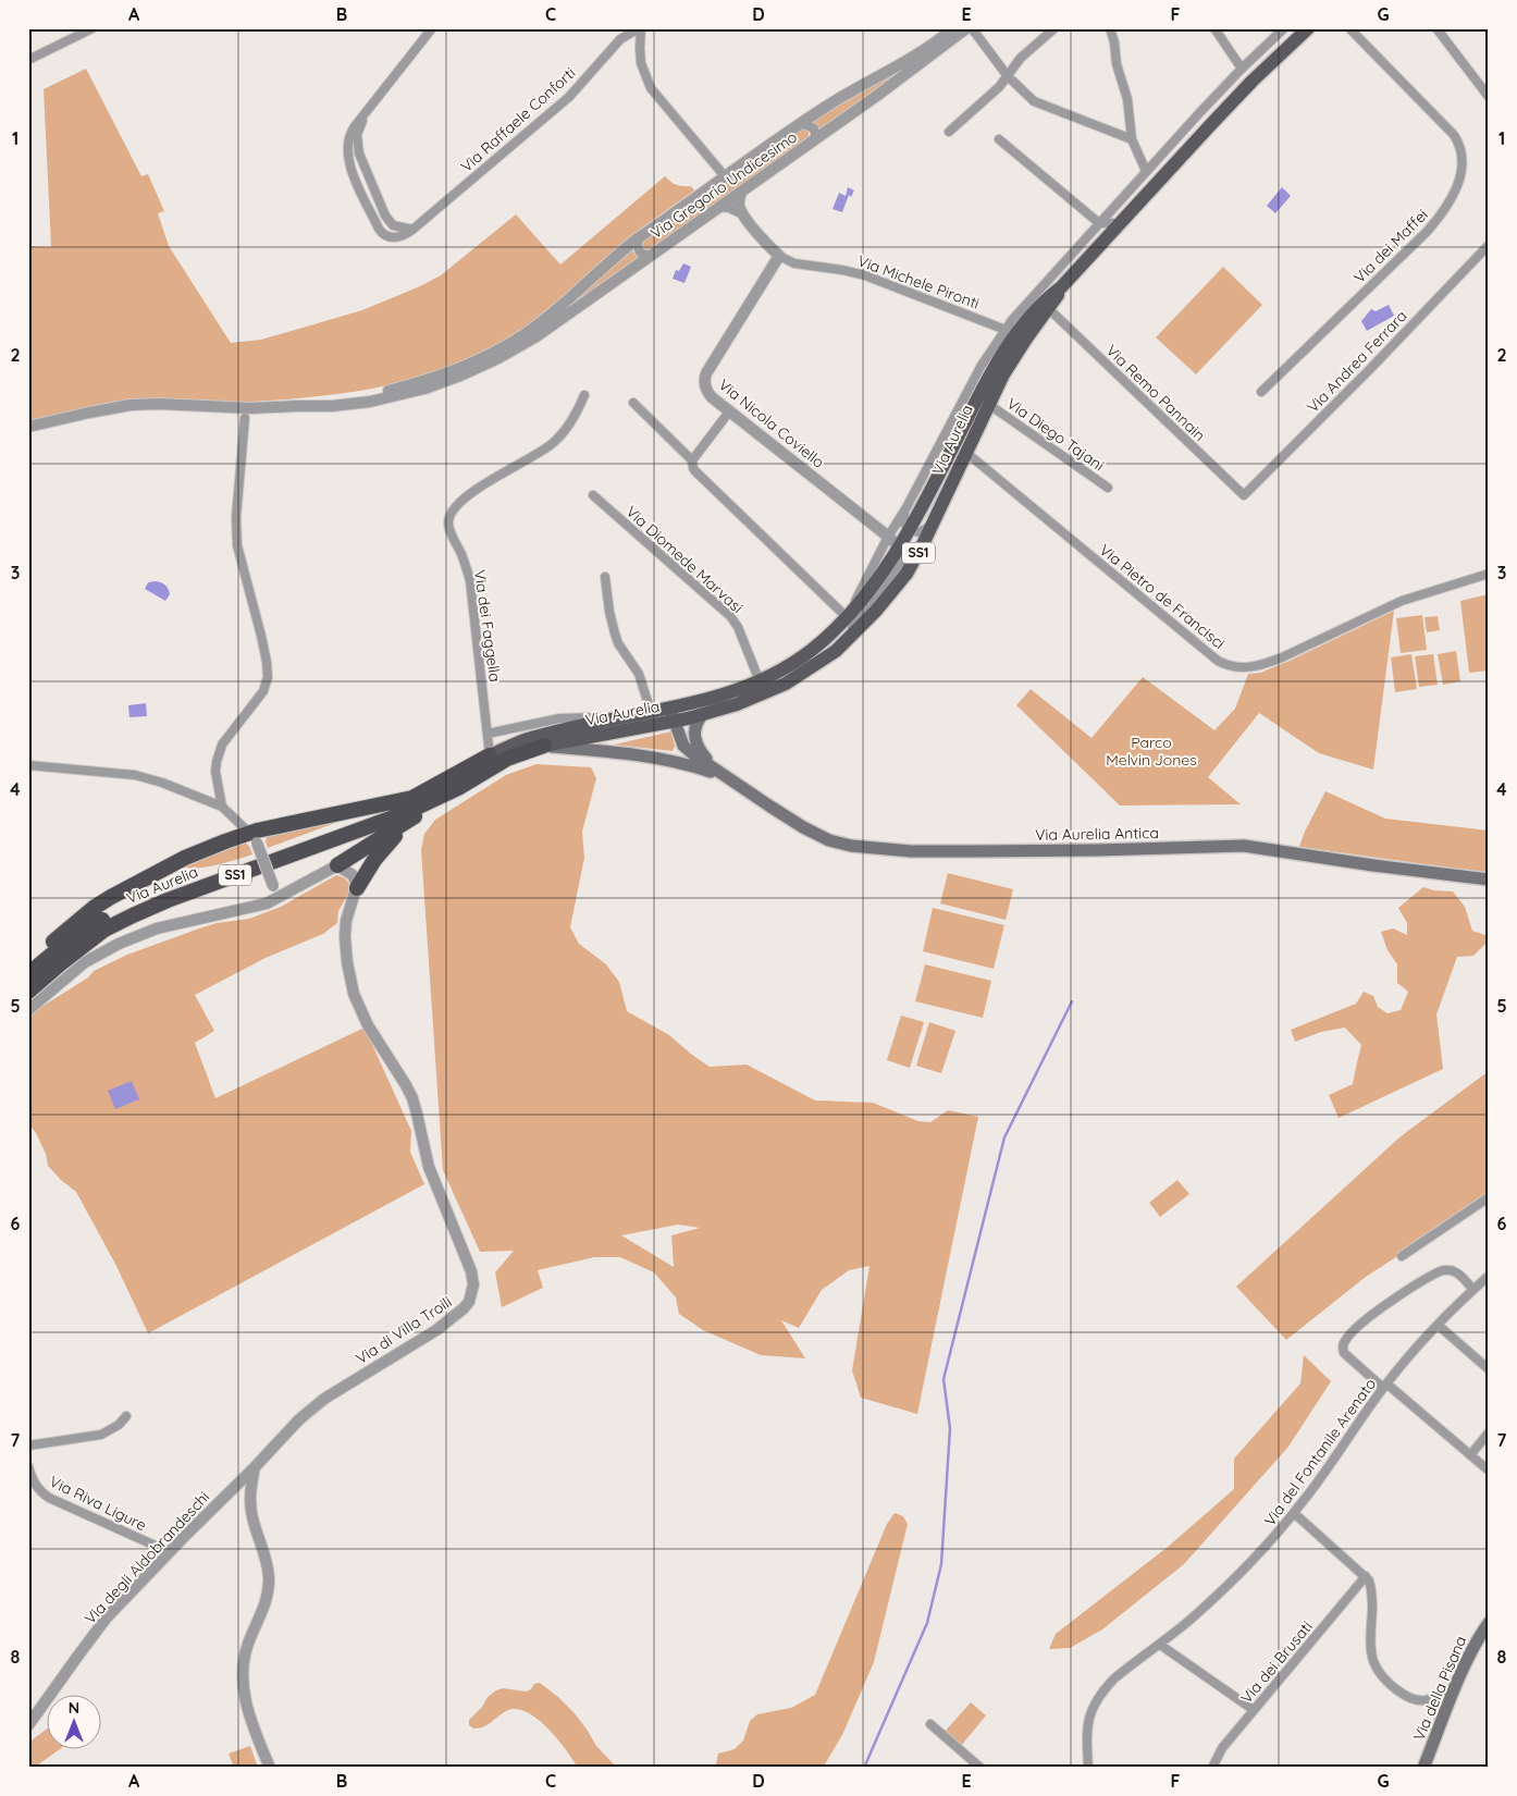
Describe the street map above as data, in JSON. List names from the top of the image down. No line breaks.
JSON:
{"streets":{"highway":["Via Aurelia","SS1"],"main road":["Via Aurelia Antica","Via della Pisana"],"street":["Via Raffaele Conforti","Via Gregorio Undicesimo","Via dei Maffei","Via Michele Pironti","Via Andrea Ferrara","Via Remo Pannain","Via Nicola Coviello","Via Diego Tajani","Via Diomede Marvasi","Via Pietro de Francisci","Via dei Faggella","Via di Villa Troili","Via del Fontanile Arenato","Via Riva Ligure","Via degli Aldobrandeschi","Via dei Brusati"]},"crossings":[["Via Michele Pironti","Via Nicola Coviello"],["Via Michele Pironti","Via Aurelia"],["Via Andrea Ferrara","Via Remo Pannain"],["Via Remo Pannain","Via Aurelia"],["Via Nicola Coviello","Via Aurelia"],["Via Diego Tajani","Via Aurelia"],["Via Aurelia","Via Diomede Marvasi"],["Via Aurelia","Via Pietro de Francisci"],["Via Aurelia","Via dei Faggella"],["Via di Villa Troili","Via degli Aldobrandeschi"],["Via Riva Ligure","Via degli Aldobrandeschi"]],"parks":["Parco Melvin Jones"],"north":"top","grid":{"columns":["A","B","C","D","E","F","G"],"rows":["1","2","3","4","5","6","7","8"]}}
